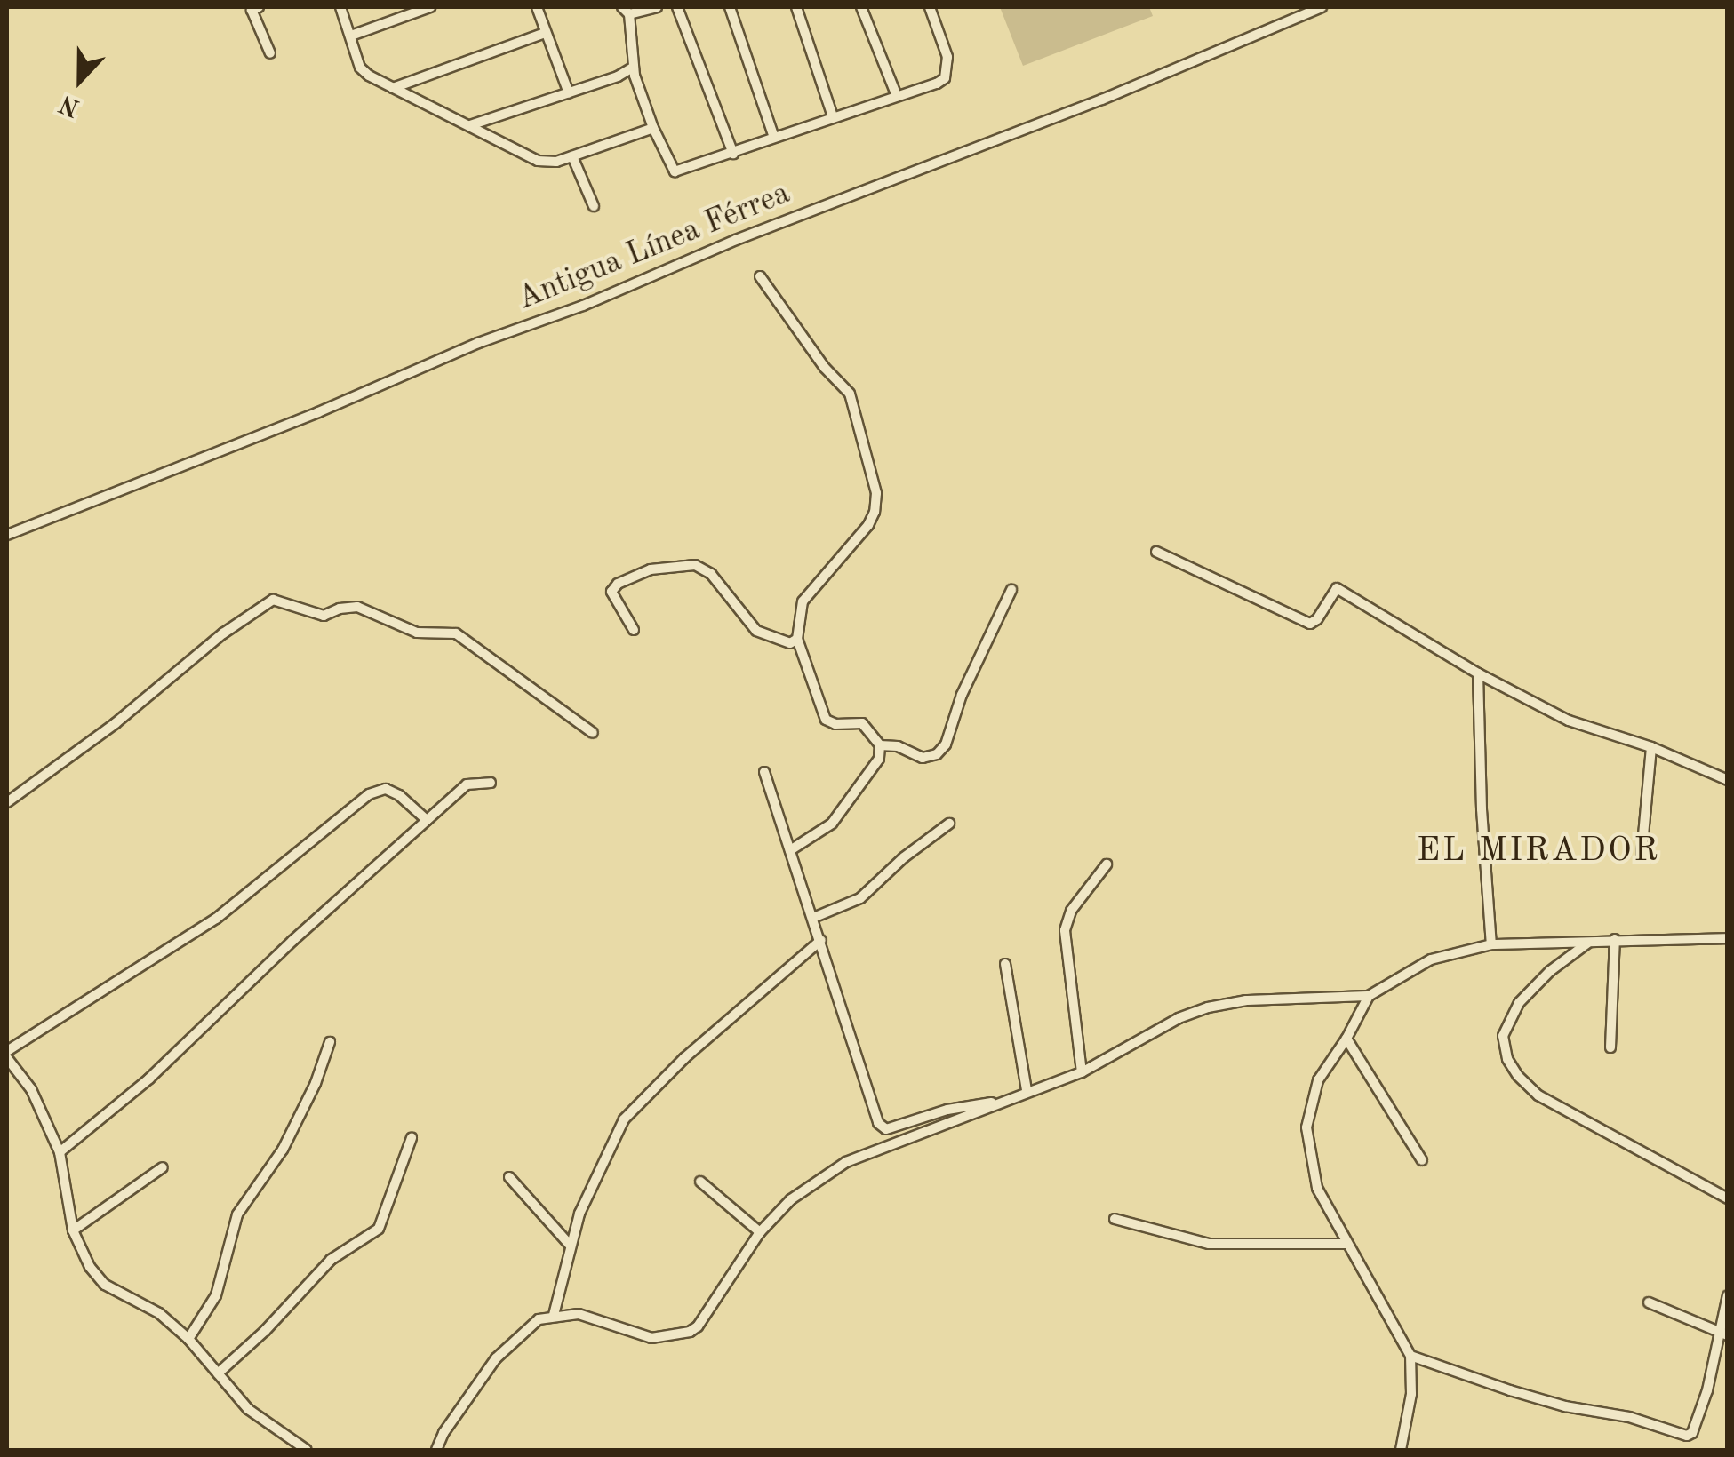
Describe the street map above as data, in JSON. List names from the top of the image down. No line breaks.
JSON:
{"streets":{"street":["Antigua Línea Férrea"]},"districts":["EL MIRADOR"],"north":"bottom"}
